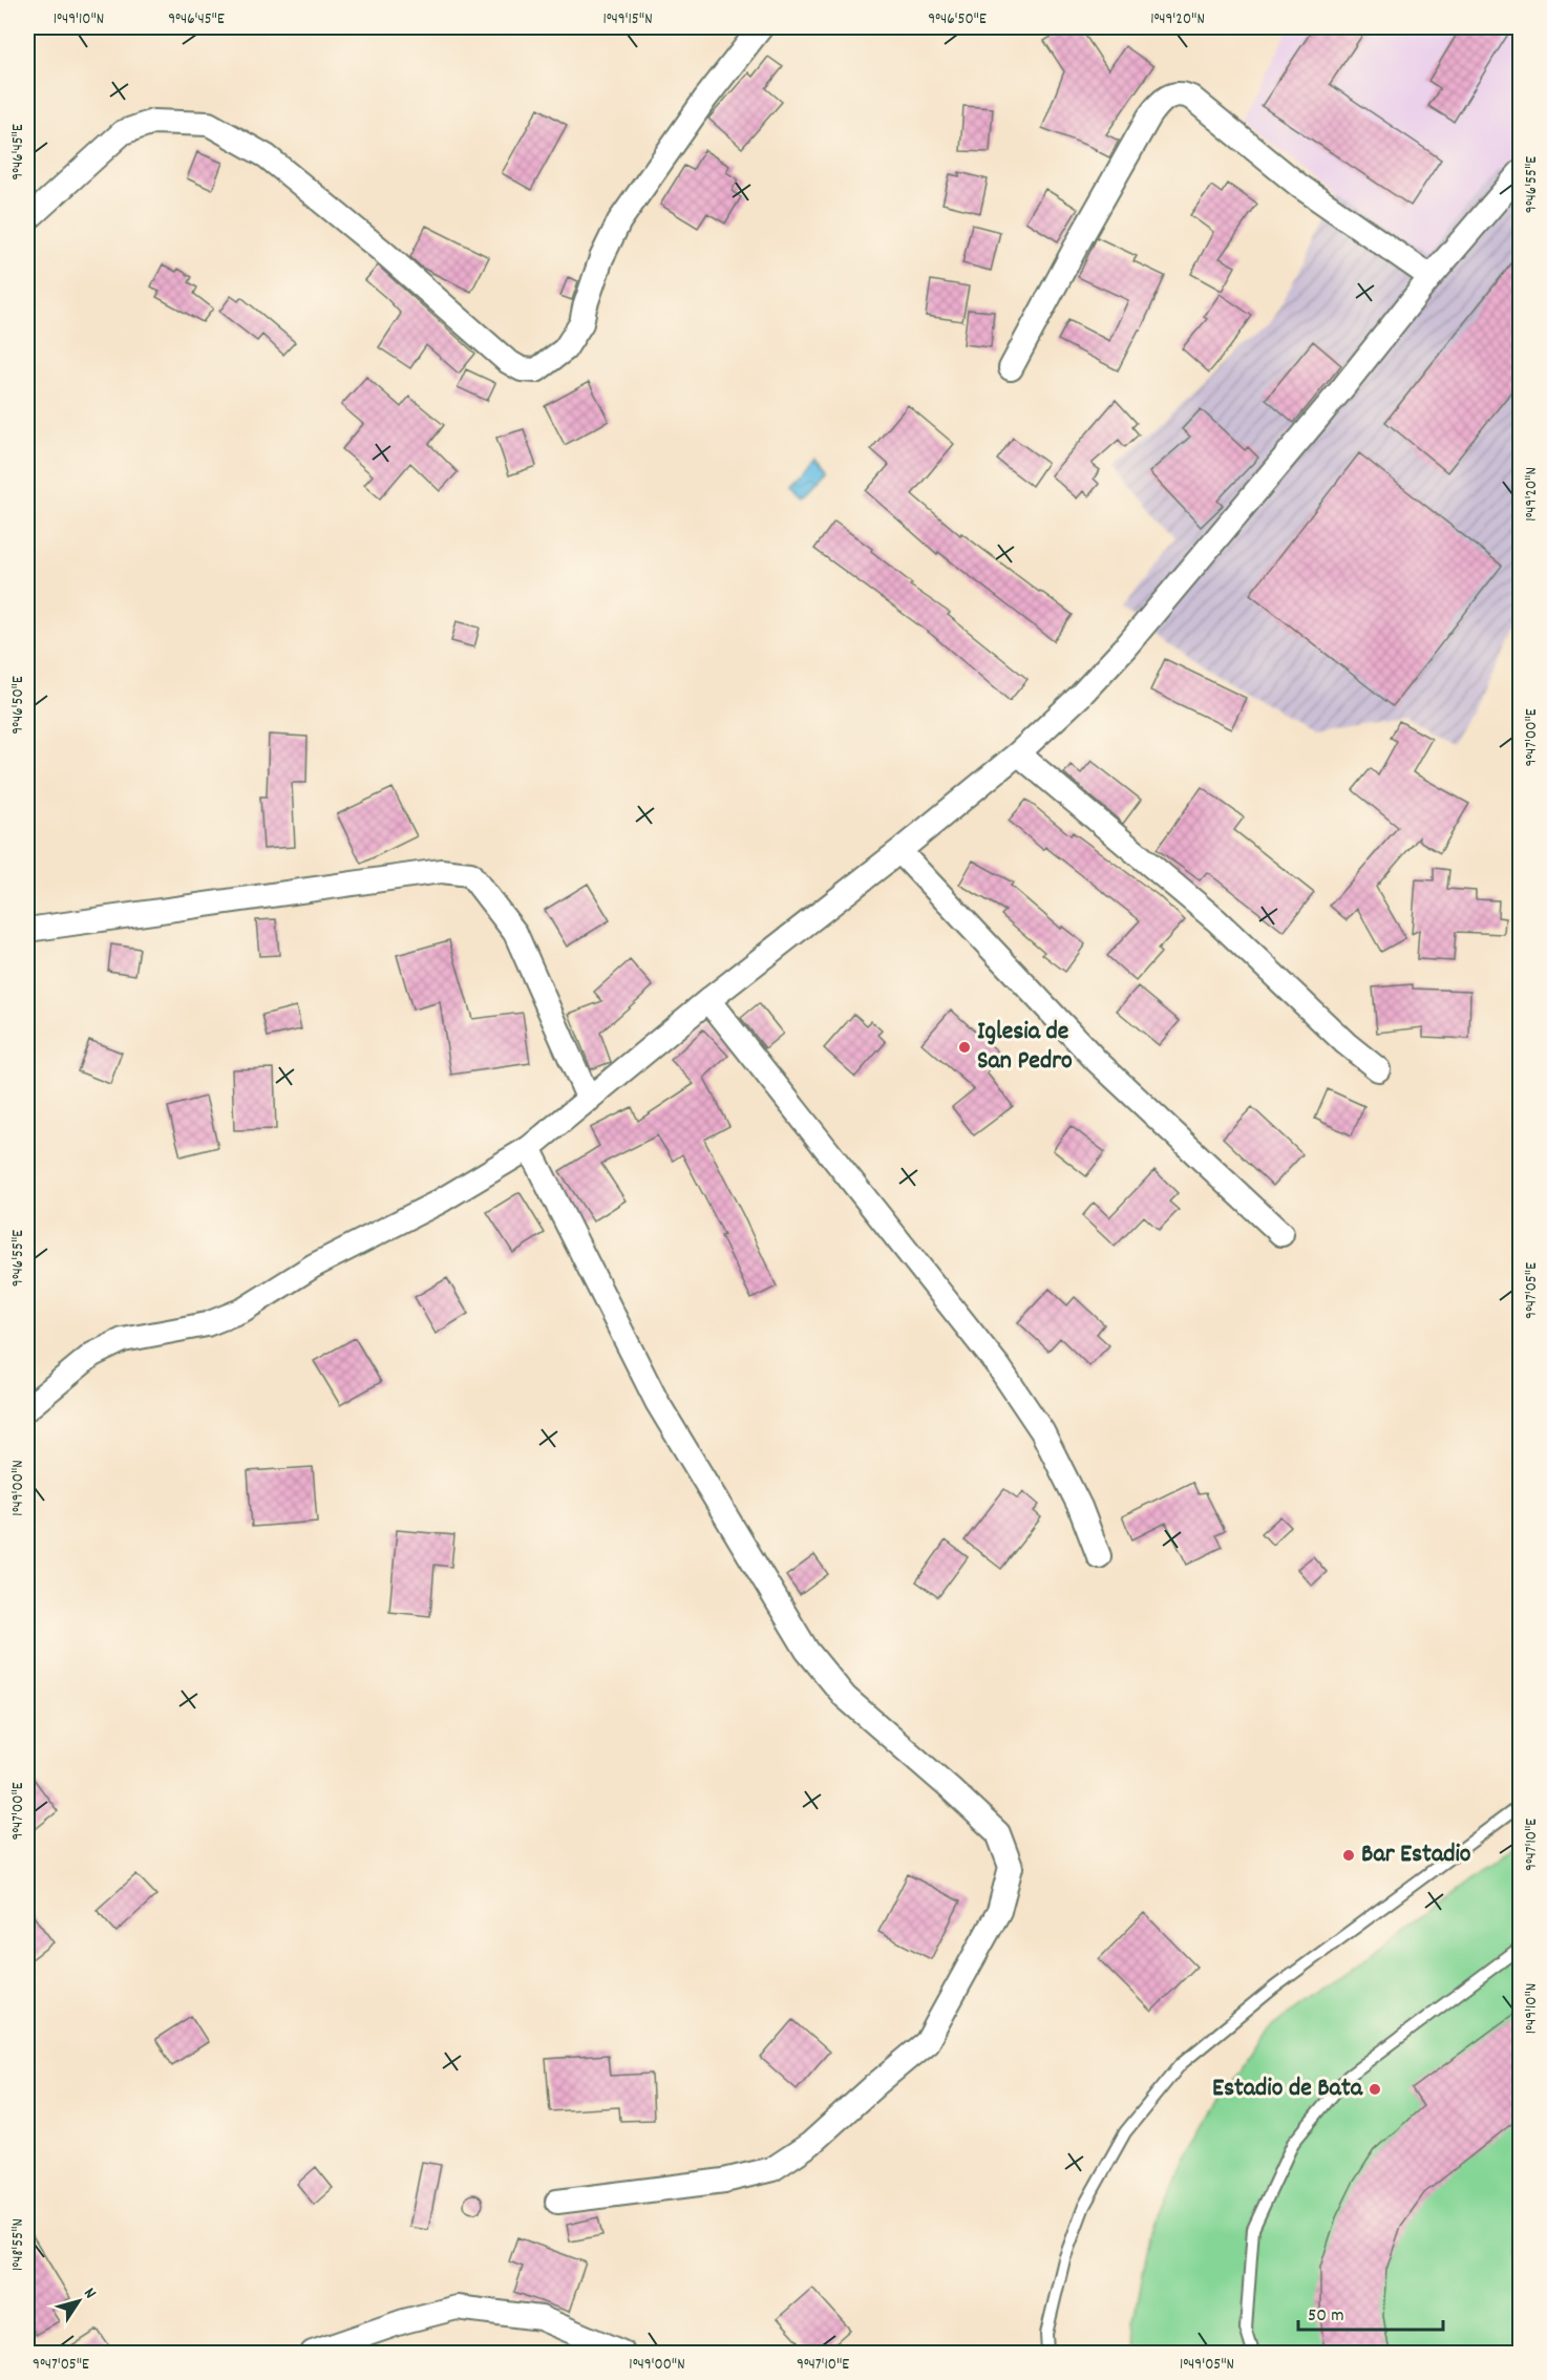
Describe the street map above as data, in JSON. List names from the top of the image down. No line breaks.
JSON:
{"places":["Iglesia de San Pedro","Bar Estadio","Estadio de Bata"],"scale_bar":"50 m","north":"top right","coordinates":["1°49'10\"N","9°46'45\"E","1°49'15\"N","9°46'50\"E","1°49'20\"N","9°46'55\"E","9°47'00\"E","9°47'05\"E","1°49'00\"N","9°47'10\"E","1°48'55\"N","1°49'05\"N"]}
